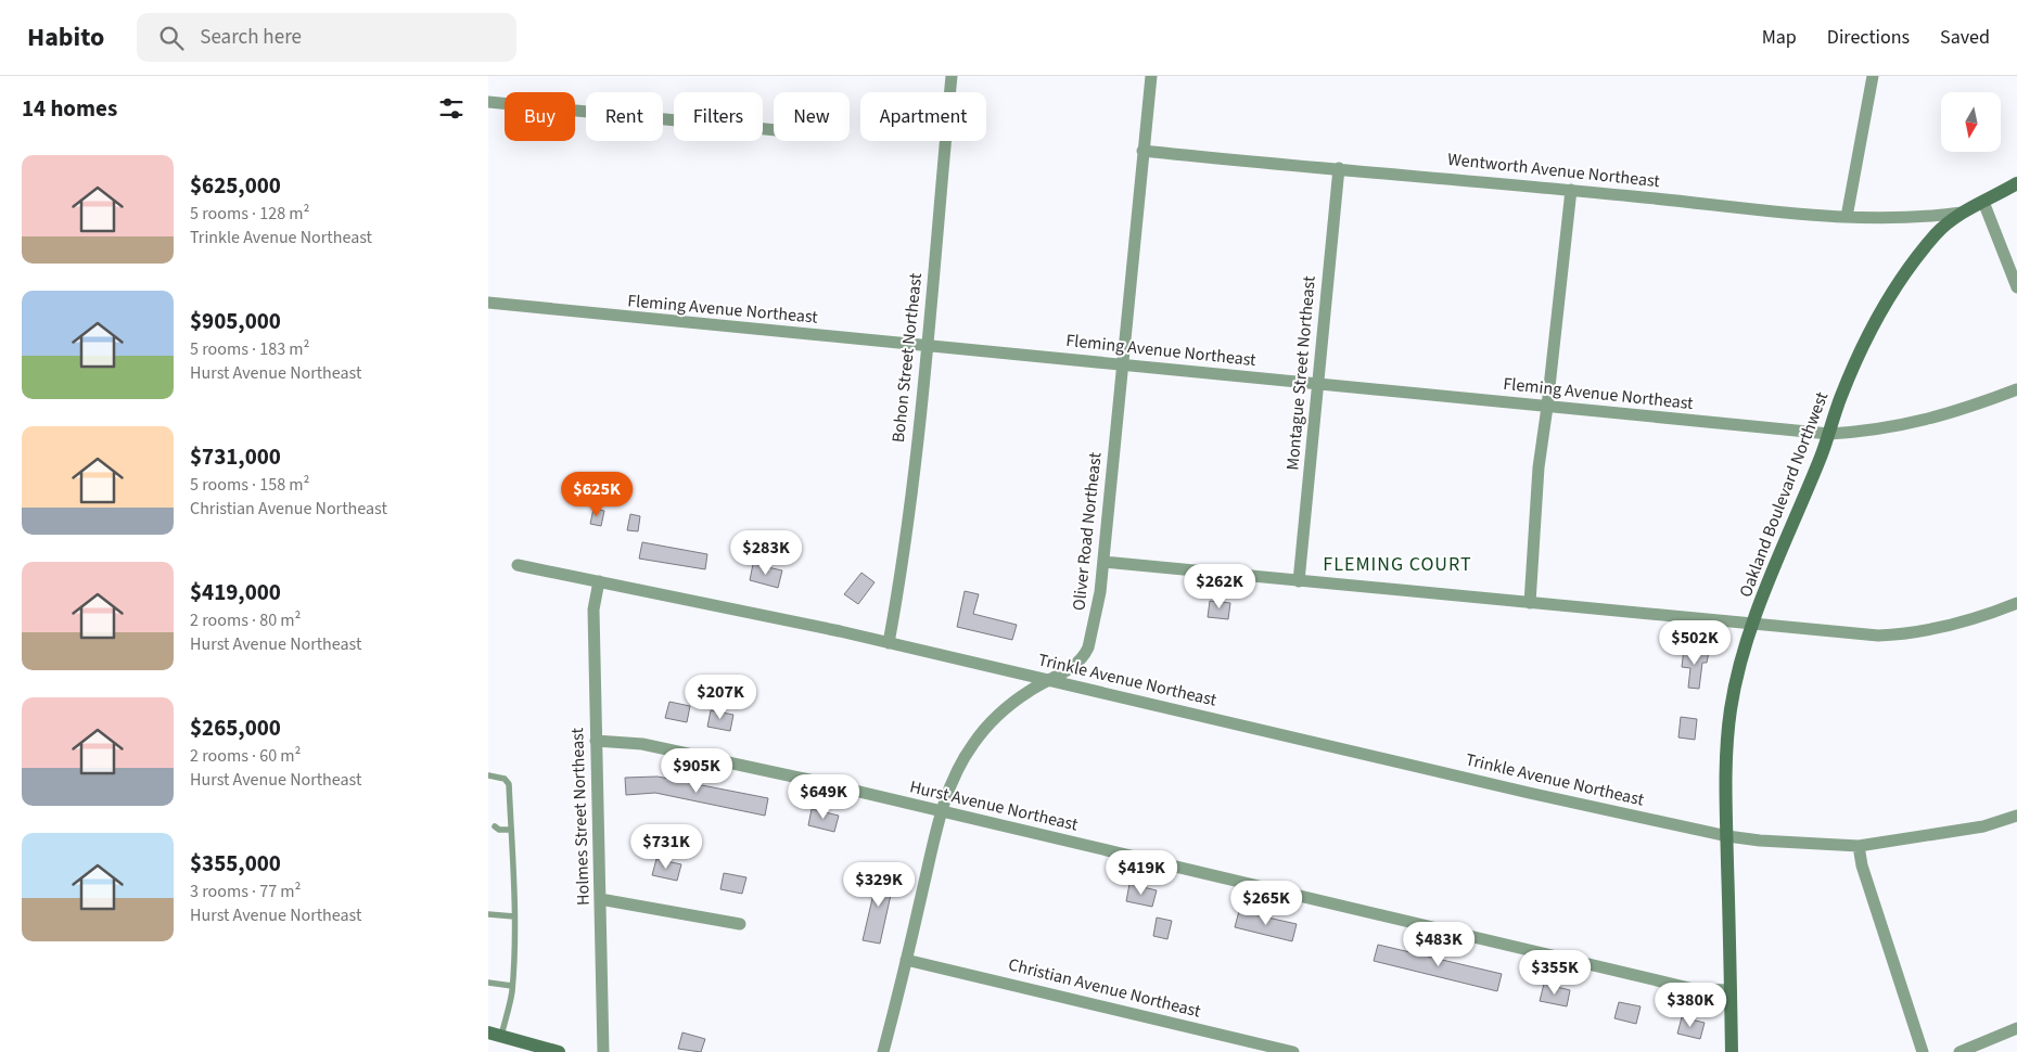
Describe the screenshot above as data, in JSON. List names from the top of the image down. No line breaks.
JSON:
{"streets":{"street":["Wentworth Avenue Northeast","Fleming Avenue Northeast","Bohon Street Northeast","Montague Street Northeast","Oakland Boulevard Northwest","Oliver Road Northeast","Trinkle Avenue Northeast","Hurst Avenue Northeast","Holmes Street Northeast","Christian Avenue Northeast"]},"crossings":[["Wentworth Avenue Northeast","Montague Street Northeast"],["Wentworth Avenue Northeast","Oakland Boulevard Northwest"],["Wentworth Avenue Northeast","Oliver Road Northeast"],["Fleming Avenue Northeast","Bohon Street Northeast"],["Fleming Avenue Northeast","Montague Street Northeast"],["Fleming Avenue Northeast","Oakland Boulevard Northwest"],["Fleming Avenue Northeast","Oliver Road Northeast"],["Bohon Street Northeast","Trinkle Avenue Northeast"],["Oakland Boulevard Northwest","Trinkle Avenue Northeast"],["Oakland Boulevard Northwest","Hurst Avenue Northeast"],["Oliver Road Northeast","Trinkle Avenue Northeast"],["Oliver Road Northeast","Hurst Avenue Northeast"],["Oliver Road Northeast","Christian Avenue Northeast"],["Trinkle Avenue Northeast","Holmes Street Northeast"],["Hurst Avenue Northeast","Holmes Street Northeast"]],"districts":["FLEMING COURT"],"north":"bottom","page":{"header":"Habito","search":"Search here","nav":["Map","Directions","Saved"],"heading":"14 homes","chip":["Buy","Rent","Filters","New","Apartment"],"list":[{"name":"$625,000","note":"5 rooms · 128 m² · Trinkle Avenue Northeast"},{"name":"$905,000","note":"5 rooms · 183 m² · Hurst Avenue Northeast"},{"name":"$731,000","note":"5 rooms · 158 m² · Christian Avenue Northeast"},{"name":"$419,000","note":"2 rooms · 80 m² · Hurst Avenue Northeast"},{"name":"$265,000","note":"2 rooms · 60 m² · Hurst Avenue Northeast"},{"name":"$355,000","note":"3 rooms · 77 m² · Hurst Avenue Northeast"}],"price":["$625K","$283K","$262K","$502K","$207K","$905K","$649K","$731K","$419K","$329K","$265K","$483K","$355K","$380K"]}}
